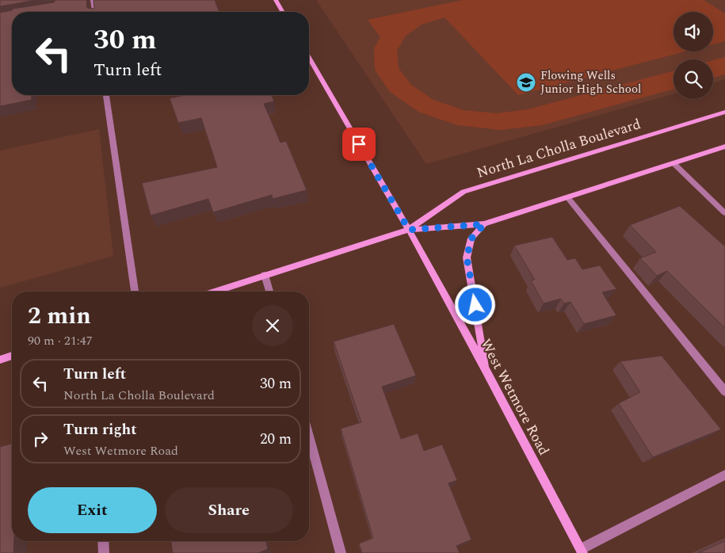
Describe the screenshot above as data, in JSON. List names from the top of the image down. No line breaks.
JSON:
{"streets":{"street":["North La Cholla Boulevard","West Wetmore Road"]},"crossings":[["North La Cholla Boulevard","West Wetmore Road"]],"places":{"school or university":["Flowing Wells Junior High School"]},"page":{"turn":["30 m","Turn left"],"heading":["2 min","90 m · 21:47"],"list":[{"name":"Turn left","note":"North La Cholla Boulevard","value":"30 m"},{"name":"Turn right","note":"West Wetmore Road","value":"20 m"}],"buttons":["Exit","Share"]}}
